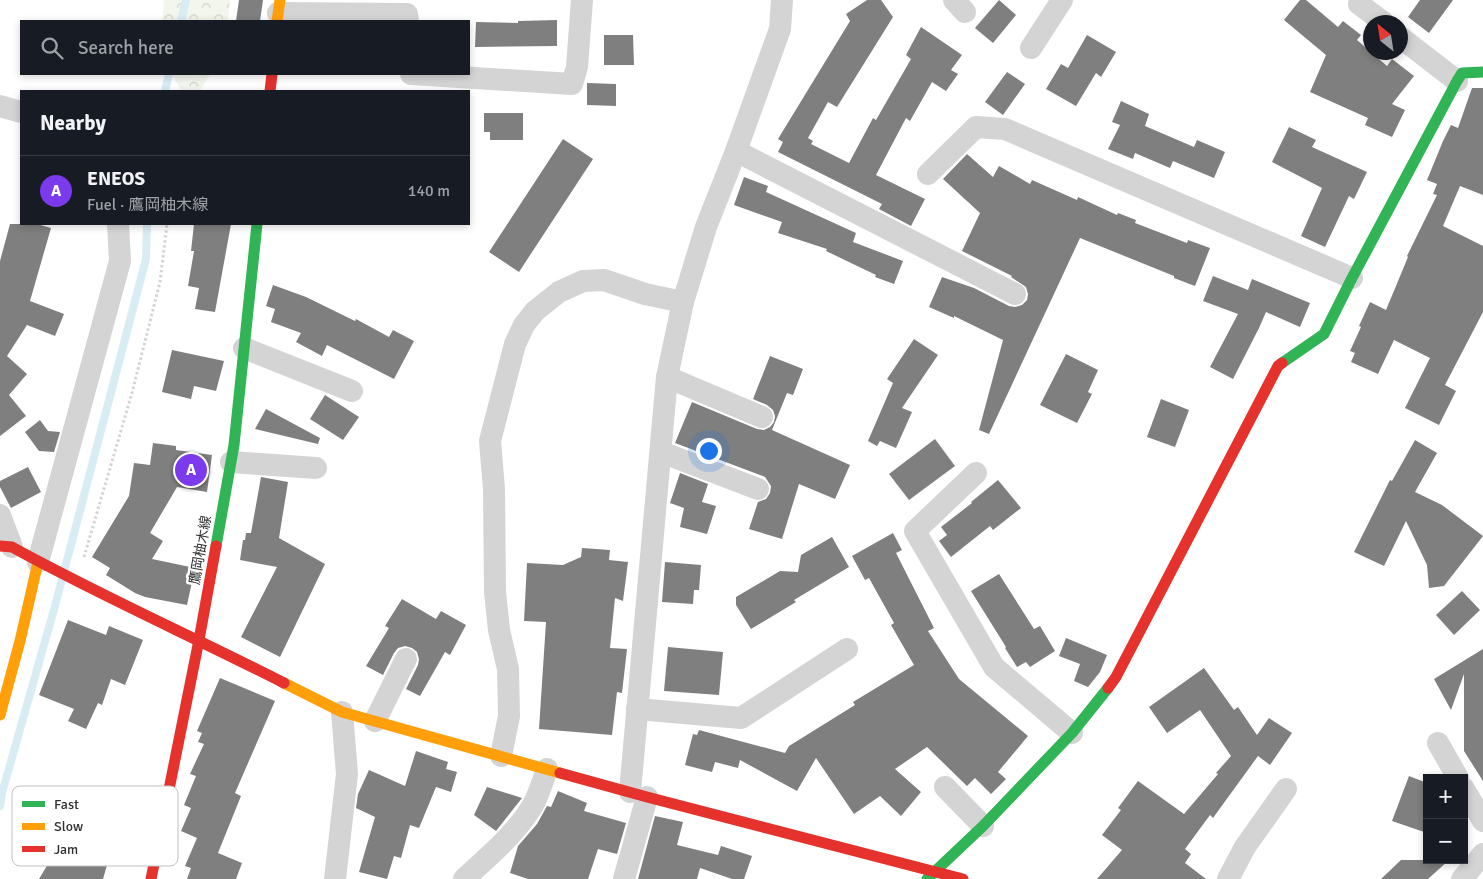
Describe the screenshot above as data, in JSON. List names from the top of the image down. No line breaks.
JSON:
{"streets":{"street":["鷹岡柚木線"]},"legend":["Fast","Slow","Jam"],"north":"top left","page":{"search":"Search here","heading":"Nearby","list":[{"mark":"A","name":"ENEOS","note":"Fuel · 鷹岡柚木線","value":"140 m"}],"pins":"A","map_buttons":["+","−"]}}
